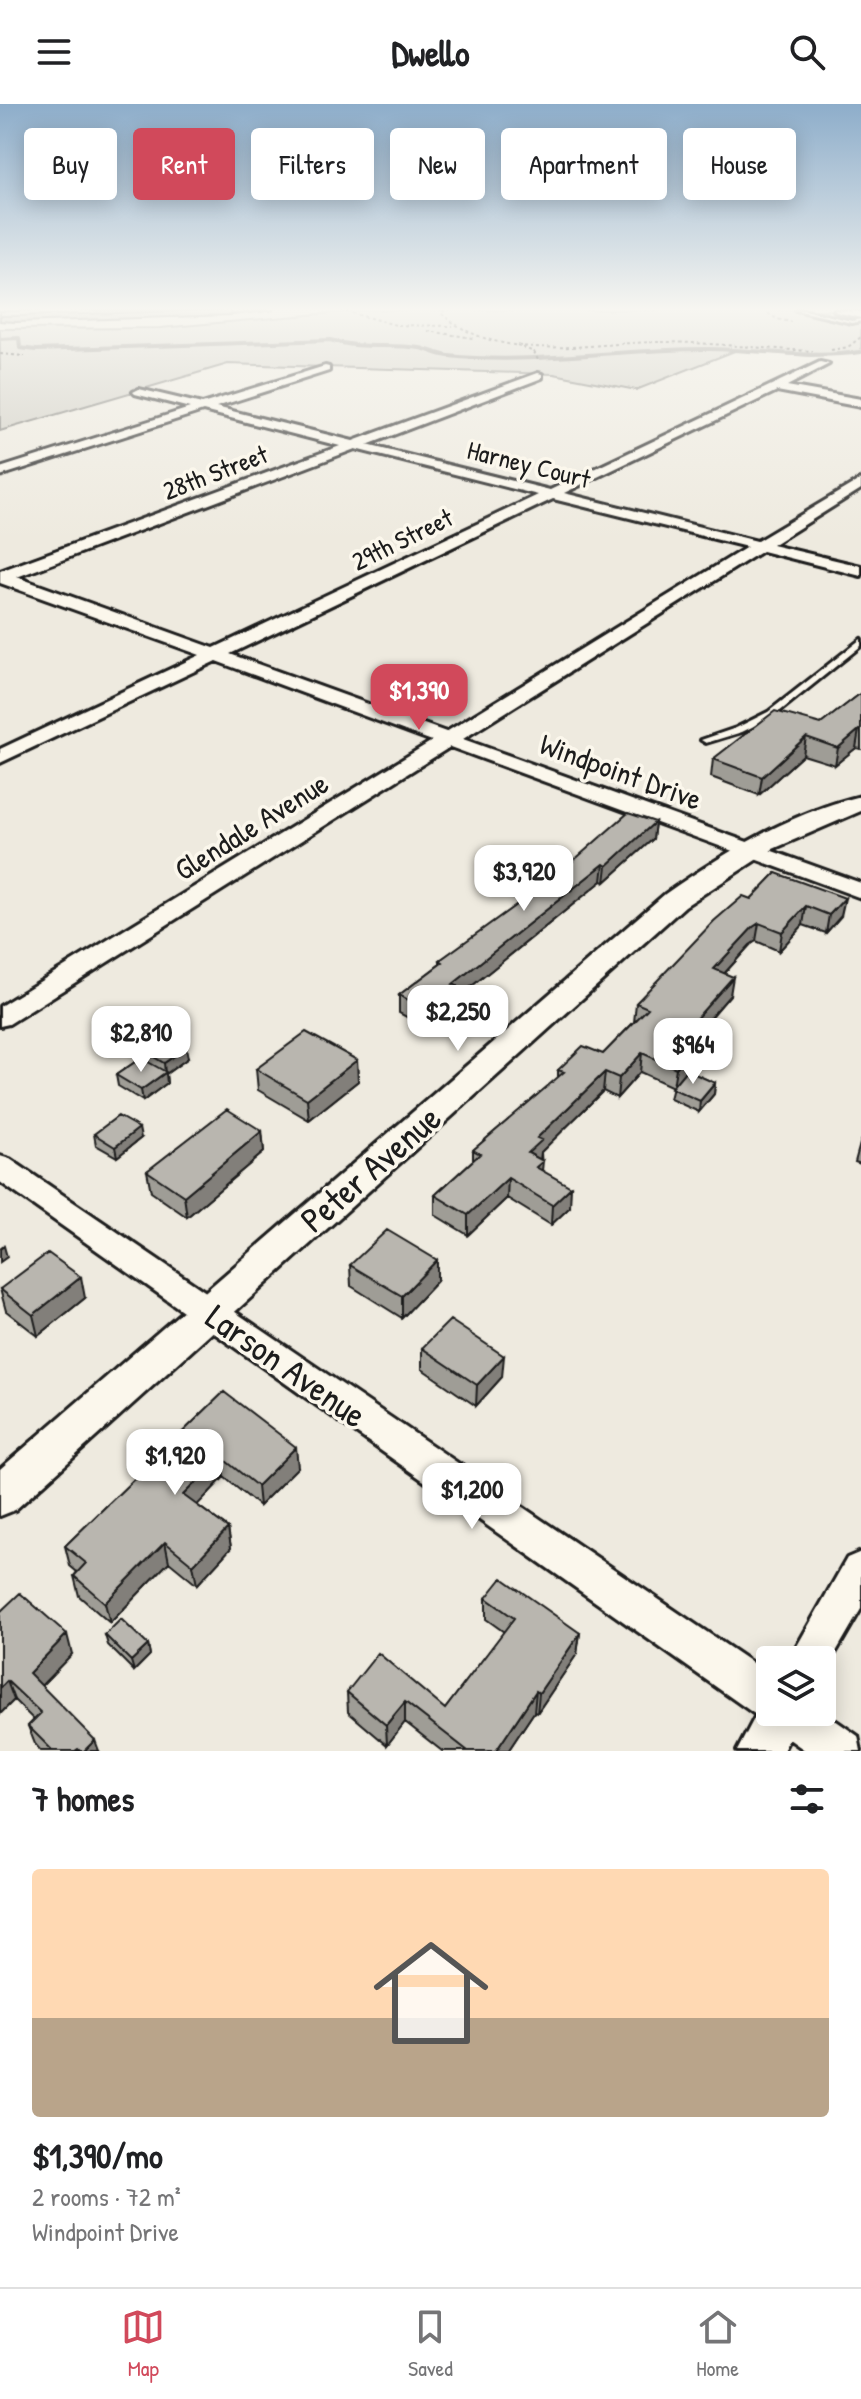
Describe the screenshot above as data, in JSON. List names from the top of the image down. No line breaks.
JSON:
{"streets":{"street":["Harney Court","28th Street","29th Street","Windpoint Drive","Glendale Avenue","Peter Avenue","Larson Avenue"]},"crossings":[["Harney Court","28th Street"],["Harney Court","29th Street"],["Harney Court","Glendale Avenue"],["28th Street","Windpoint Drive"],["29th Street","Windpoint Drive"],["Windpoint Drive","Glendale Avenue"],["Windpoint Drive","Peter Avenue"],["Peter Avenue","Larson Avenue"]],"page":{"header":"Dwello","chip":["Buy","Rent","Filters","New","Apartment","House"],"price":["$1,390","$3,920","$2,250","$2,810","$964","$1,920","$1,200"],"heading":"7 homes","list":[{"name":"$1,390/mo","note":"2 rooms · 72 m² · Windpoint Drive"}],"tabs":["Map","Saved","Home"]}}
